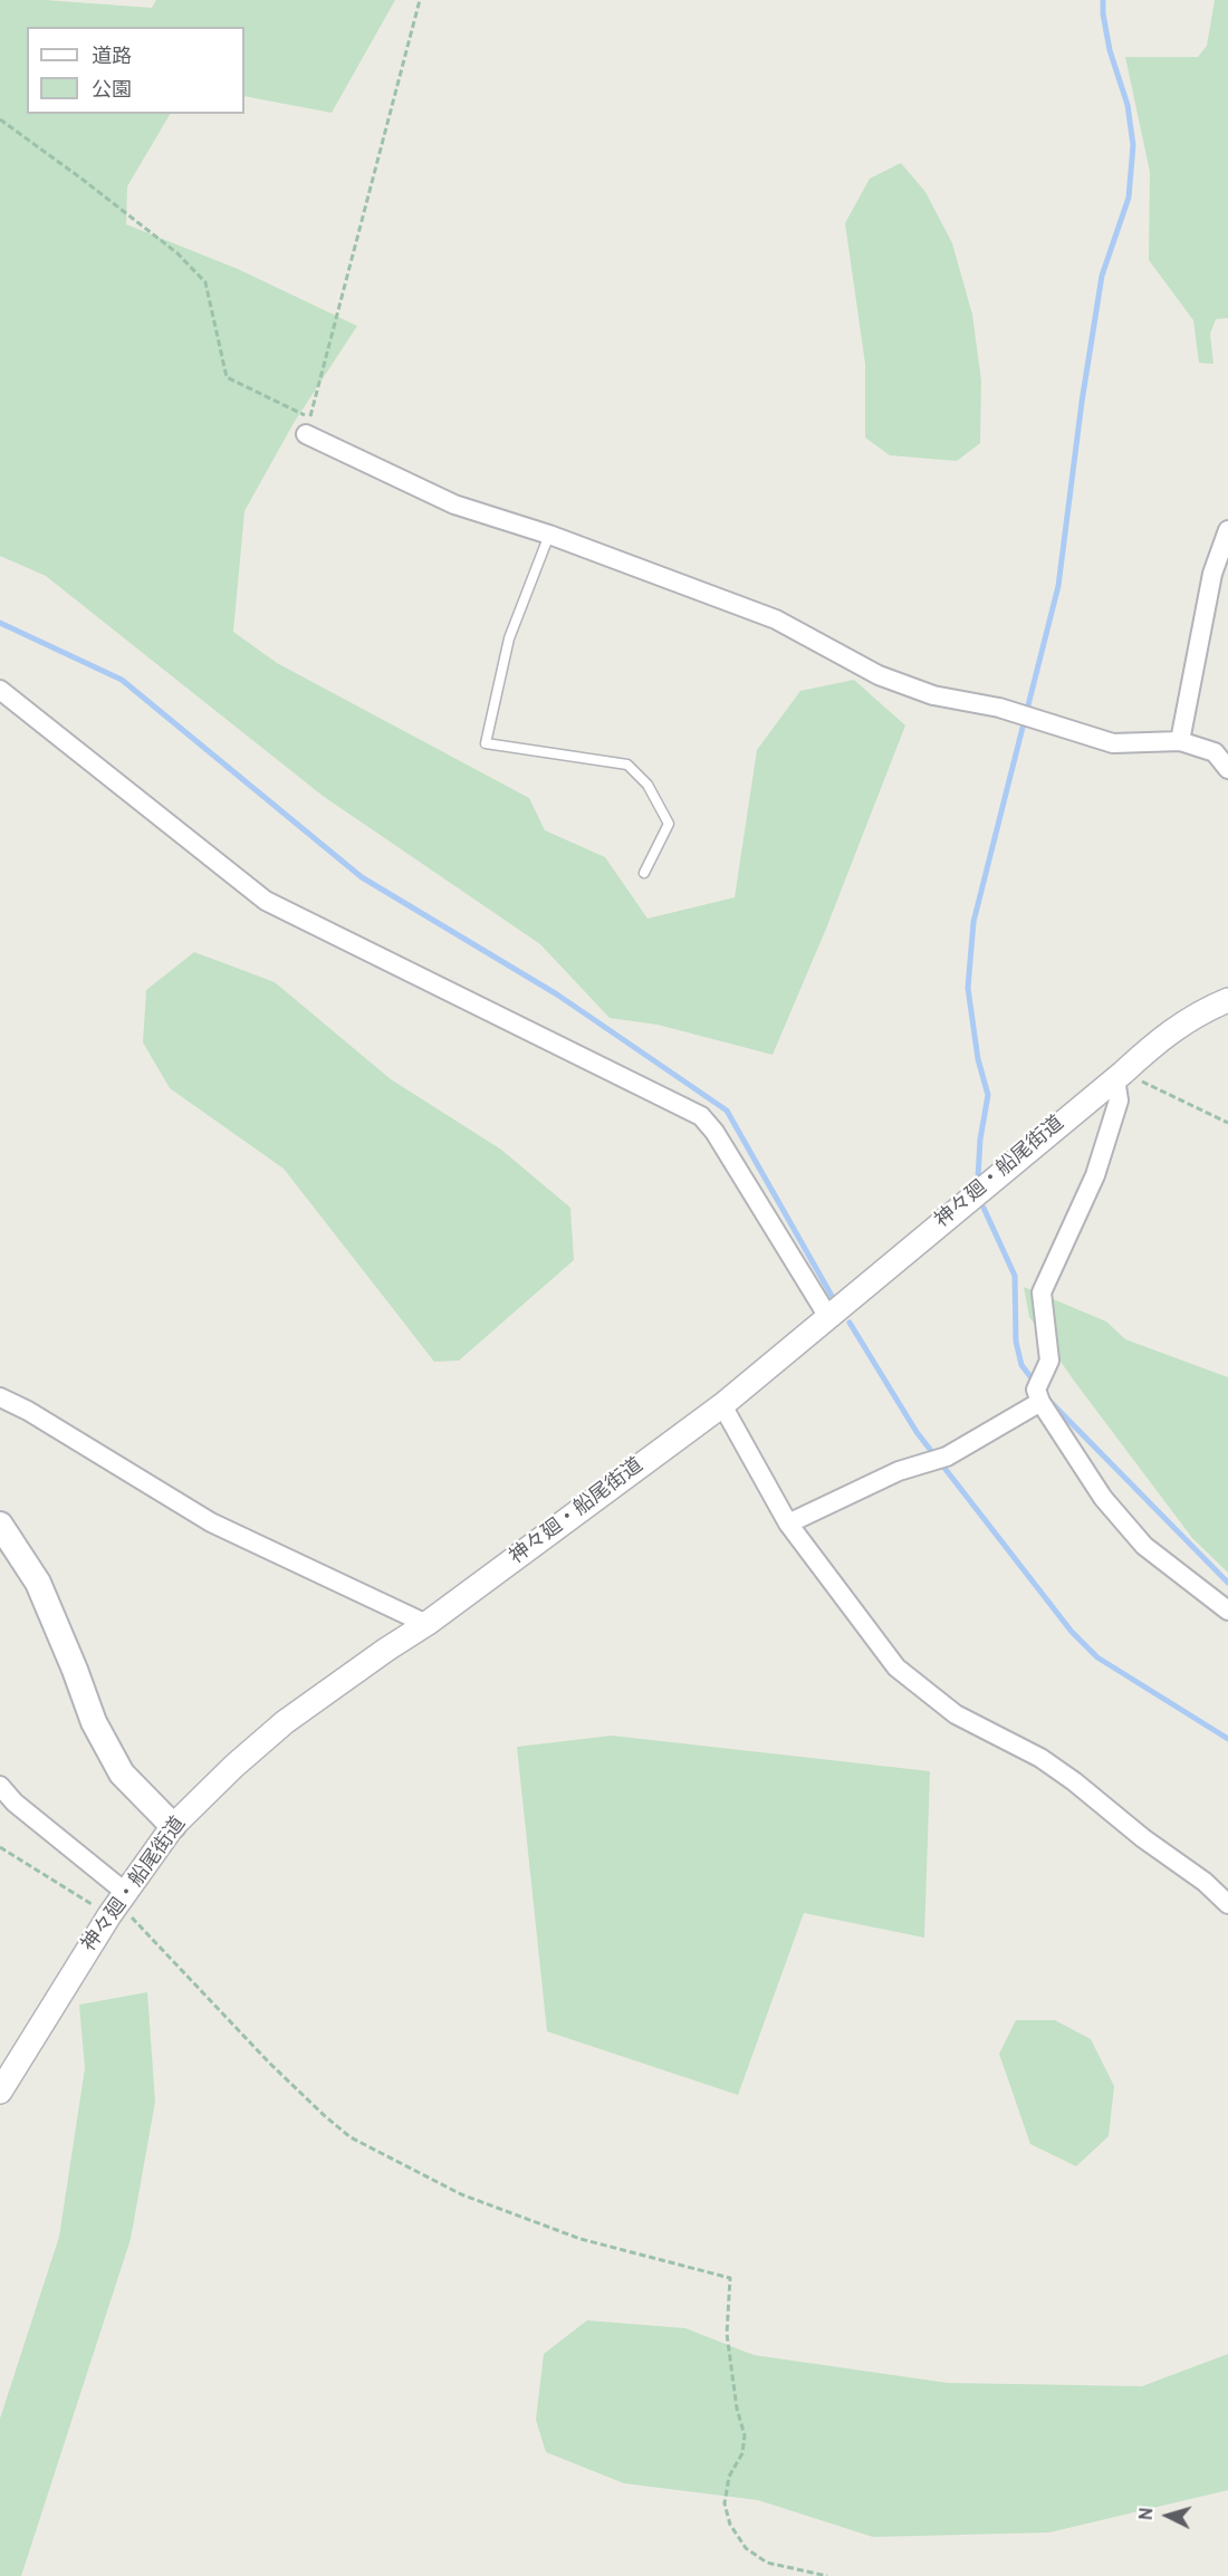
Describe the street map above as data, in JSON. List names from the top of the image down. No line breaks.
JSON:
{"streets":{"street":["神々廻・船尾街道"]},"legend":["道路","公園"],"north":"left"}
